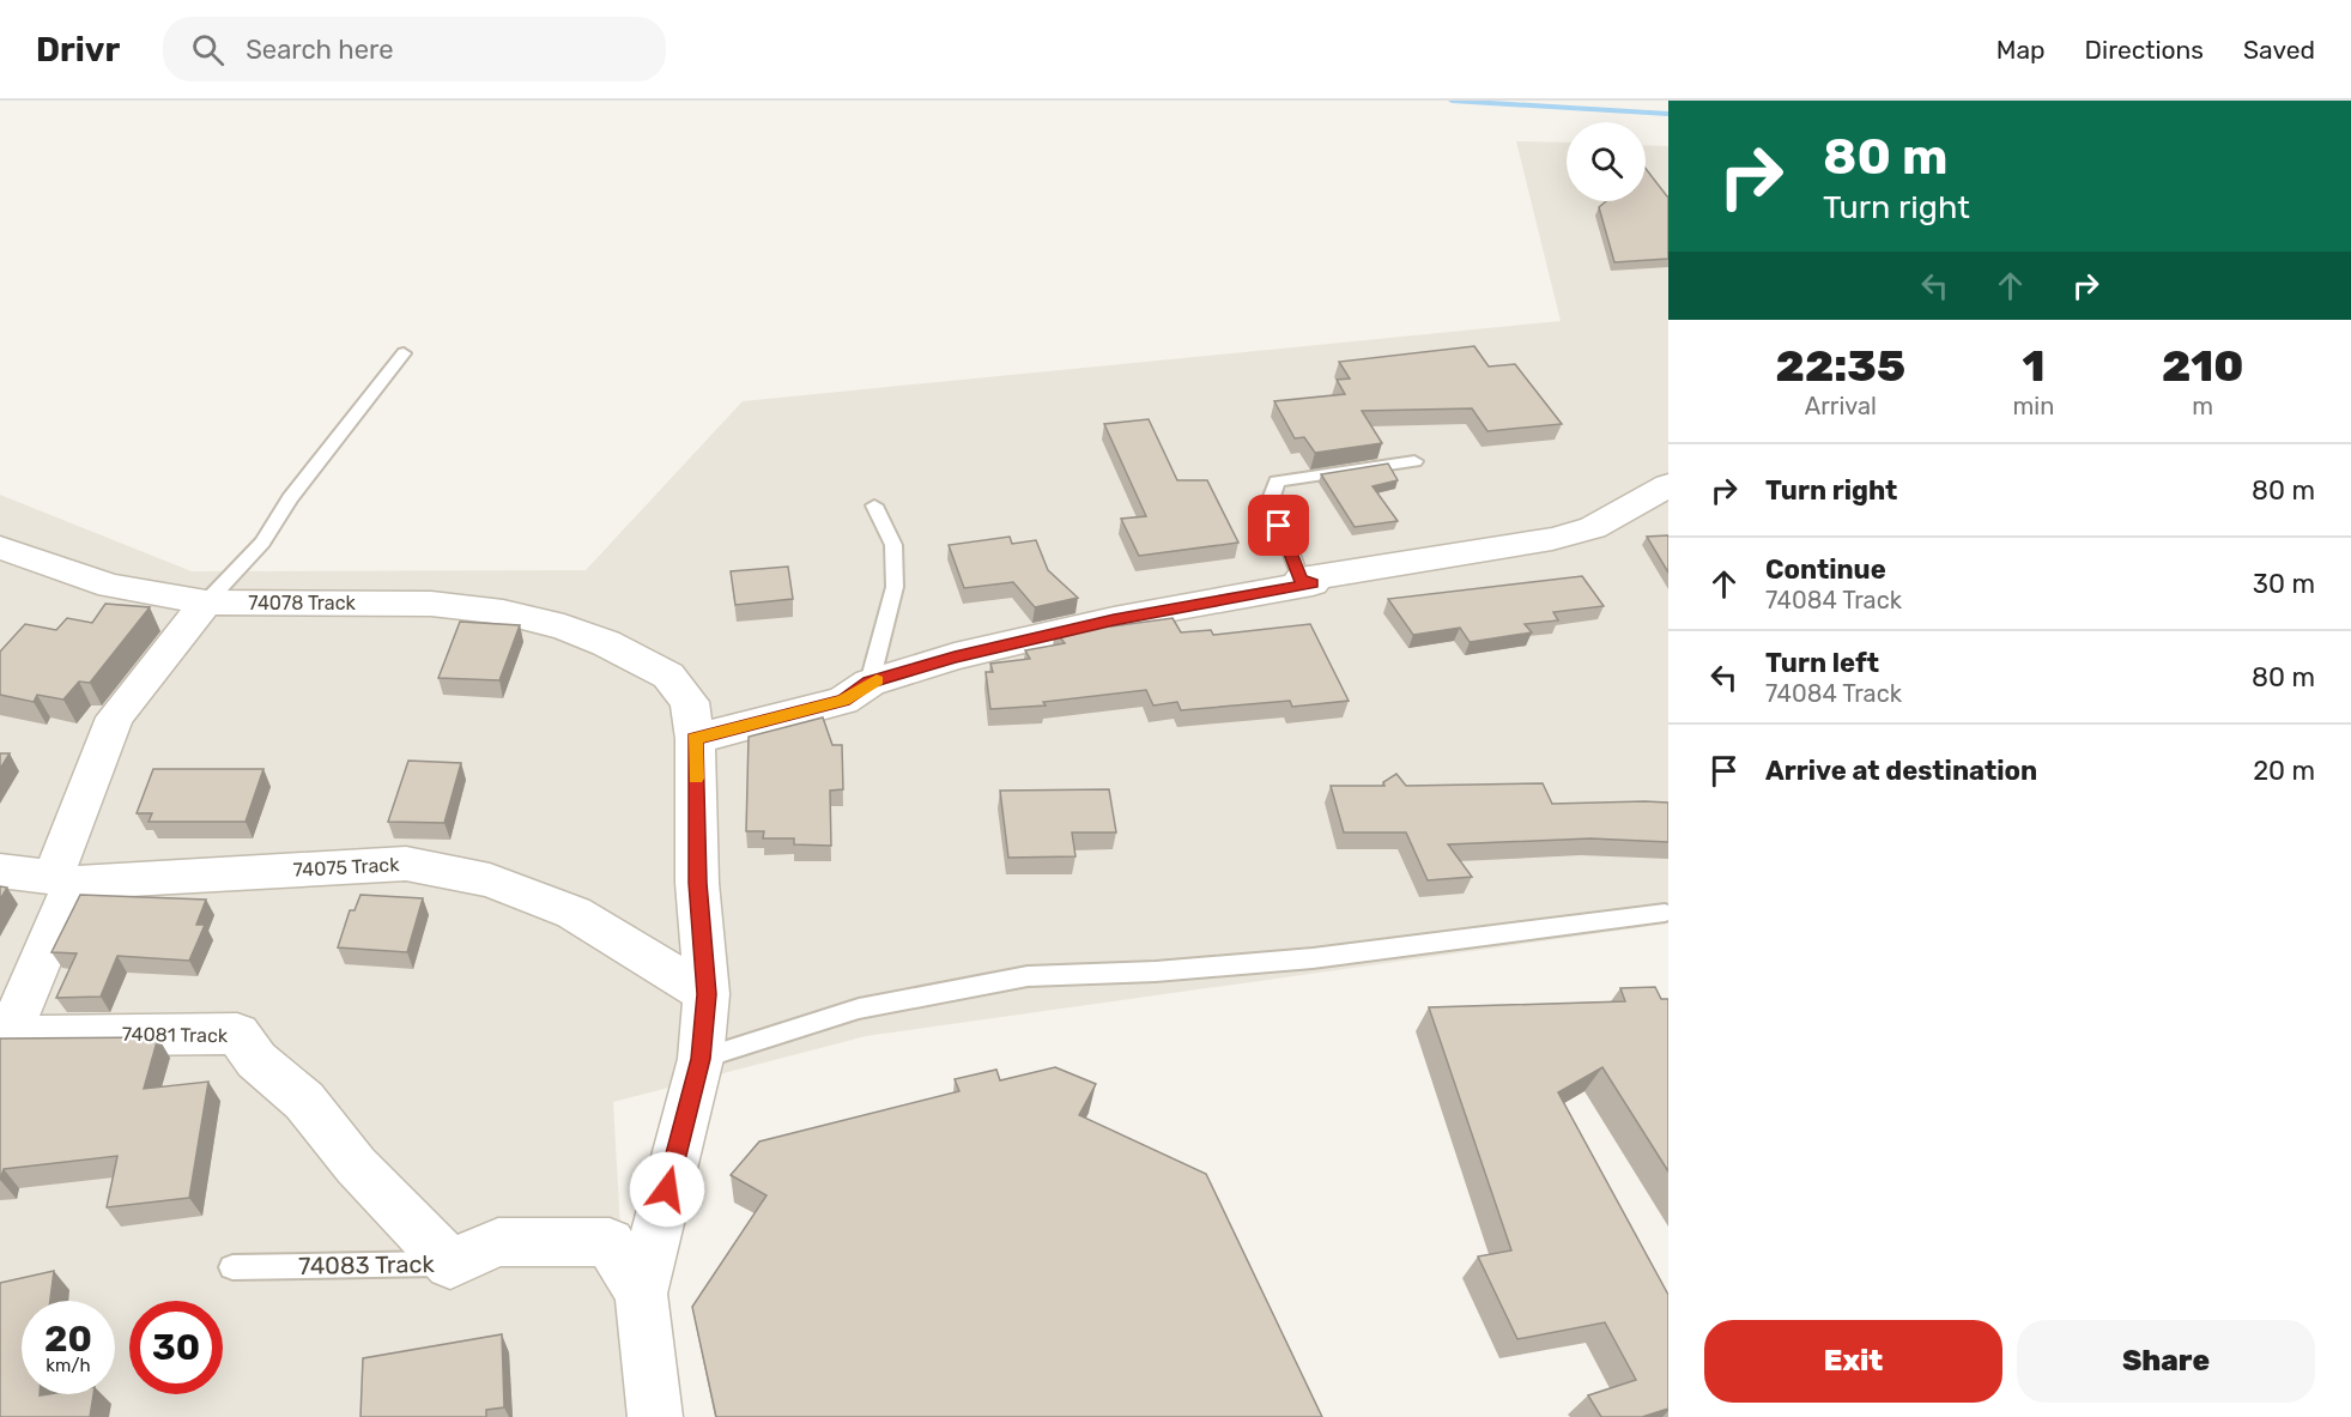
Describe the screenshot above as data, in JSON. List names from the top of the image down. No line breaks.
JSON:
{"streets":{"street":["74078 Track","74075 Track","74081 Track","74083 Track"]},"crossings":[["74078 Track","74075 Track"],["74078 Track","74081 Track"],["74078 Track","74083 Track"],["74075 Track","74081 Track"],["74081 Track","74083 Track"]],"page":{"header":"Drivr","search":"Search here","nav":["Map","Directions","Saved"],"turn":["80 m","Turn right"],"eta":["22:35","Arrival","1","min","210","m"],"list":[{"name":"Turn right","value":"80 m"},{"name":"Continue","note":"74084 Track","value":"30 m"},{"name":"Turn left","note":"74084 Track","value":"80 m"},{"name":"Arrive at destination","value":"20 m"}],"speed":"20 km/h","limit":"30","buttons":["Exit","Share"]}}
